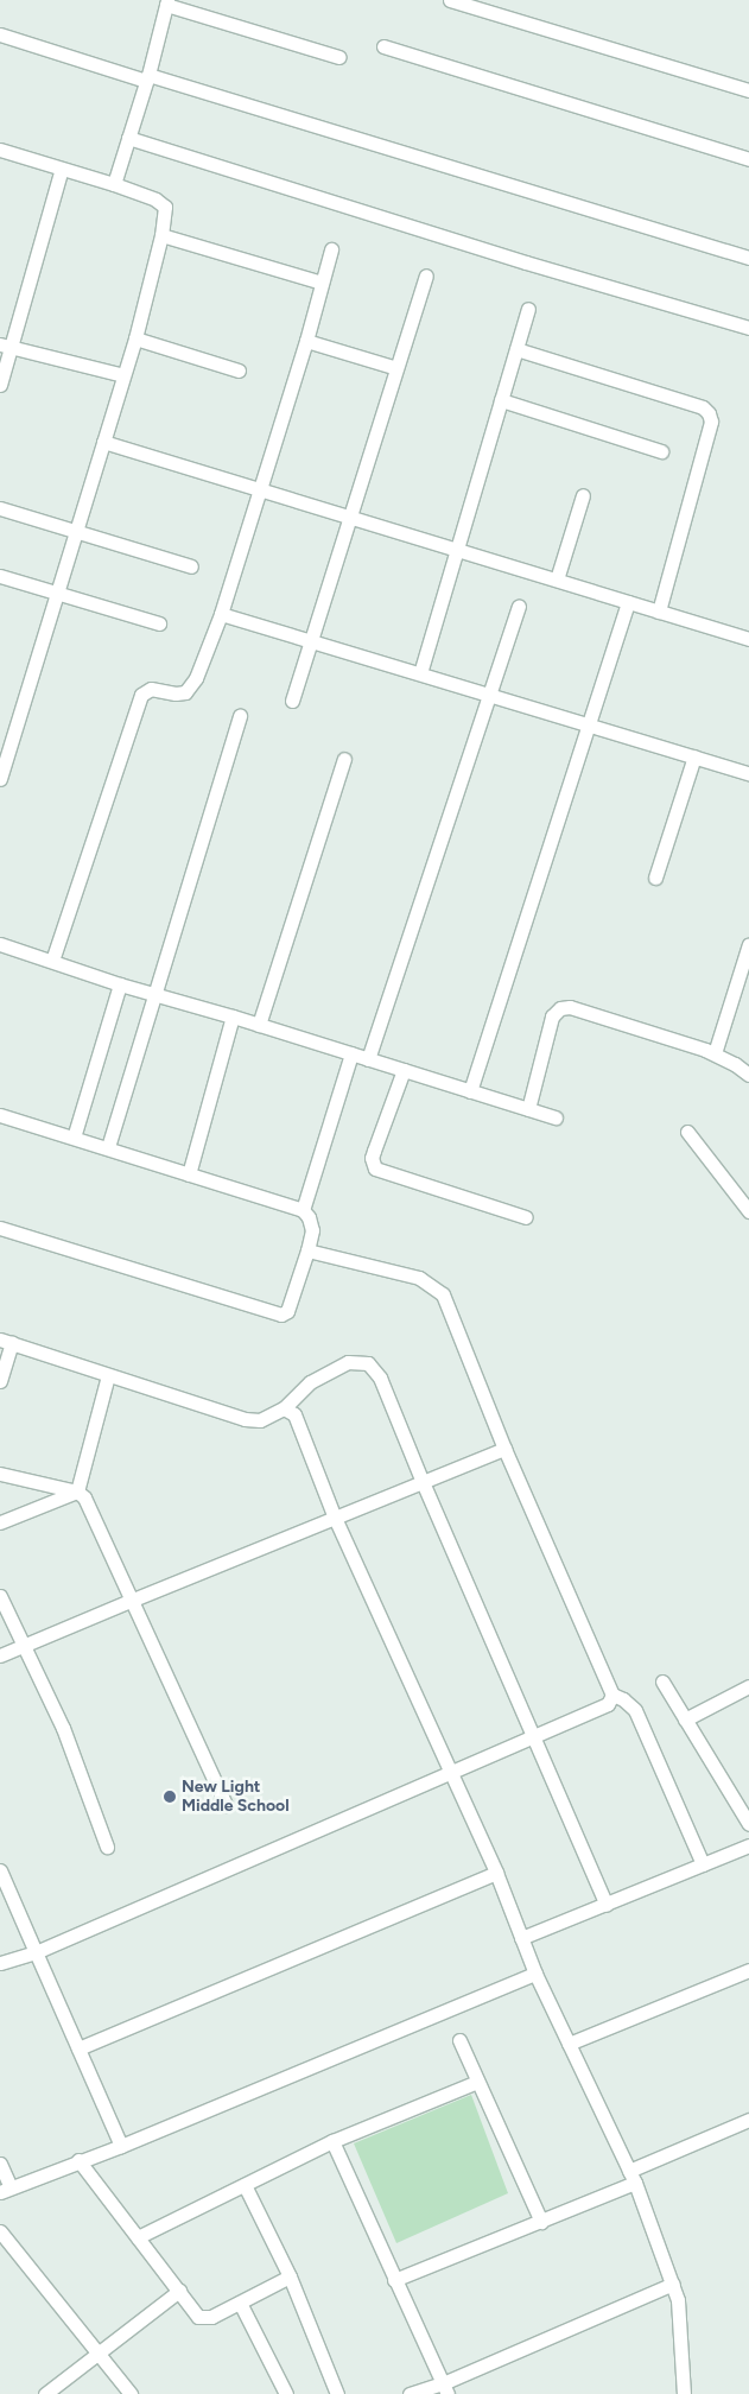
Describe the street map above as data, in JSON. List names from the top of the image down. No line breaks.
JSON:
{"places":["New Light Middle School"]}
